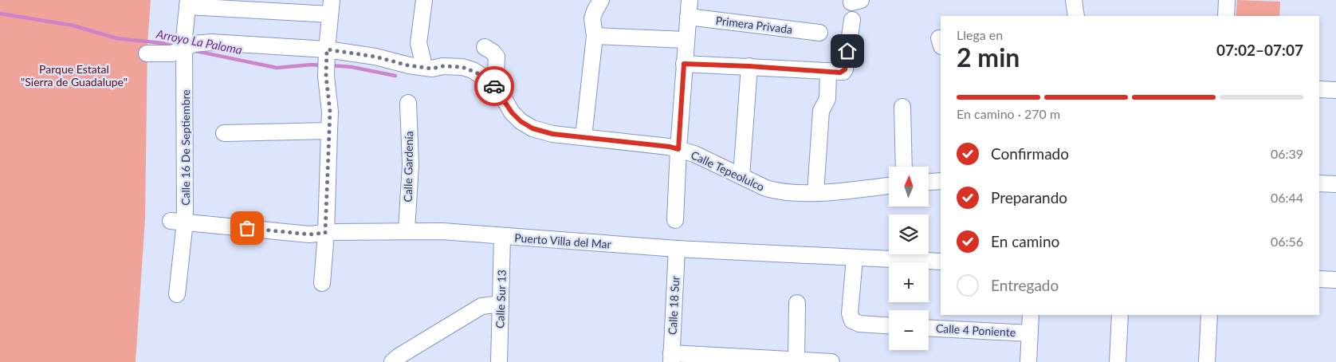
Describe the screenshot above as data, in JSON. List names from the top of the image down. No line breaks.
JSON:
{"streets":{"street":["Primera Privada","Calle 16 De Septiembre","Calle Gardenía","Calle Tepeolulco","Puerto Villa del Mar","Calle Sur 13","Calle 18 Sur","Calle 4 Poniente"]},"crossings":[["Calle 16 De Septiembre","Calle Tepeolulco"],["Calle 16 De Septiembre","Puerto Villa del Mar"],["Calle Gardenía","Puerto Villa del Mar"],["Puerto Villa del Mar","Calle Sur 13"],["Puerto Villa del Mar","Calle 18 Sur"]],"water":["Arroyo La Paloma"],"parks":["Parque Estatal \"Sierra de Guadalupe\""],"north":"top","page":{"heading":["2 min","Llega en","07:02–07:07"],"bar":"En camino · 270 m","list":[["Confirmado","06:39"],["Preparando","06:44"],["En camino","06:56"],"Entregado"],"map_buttons":["+","−"]}}
